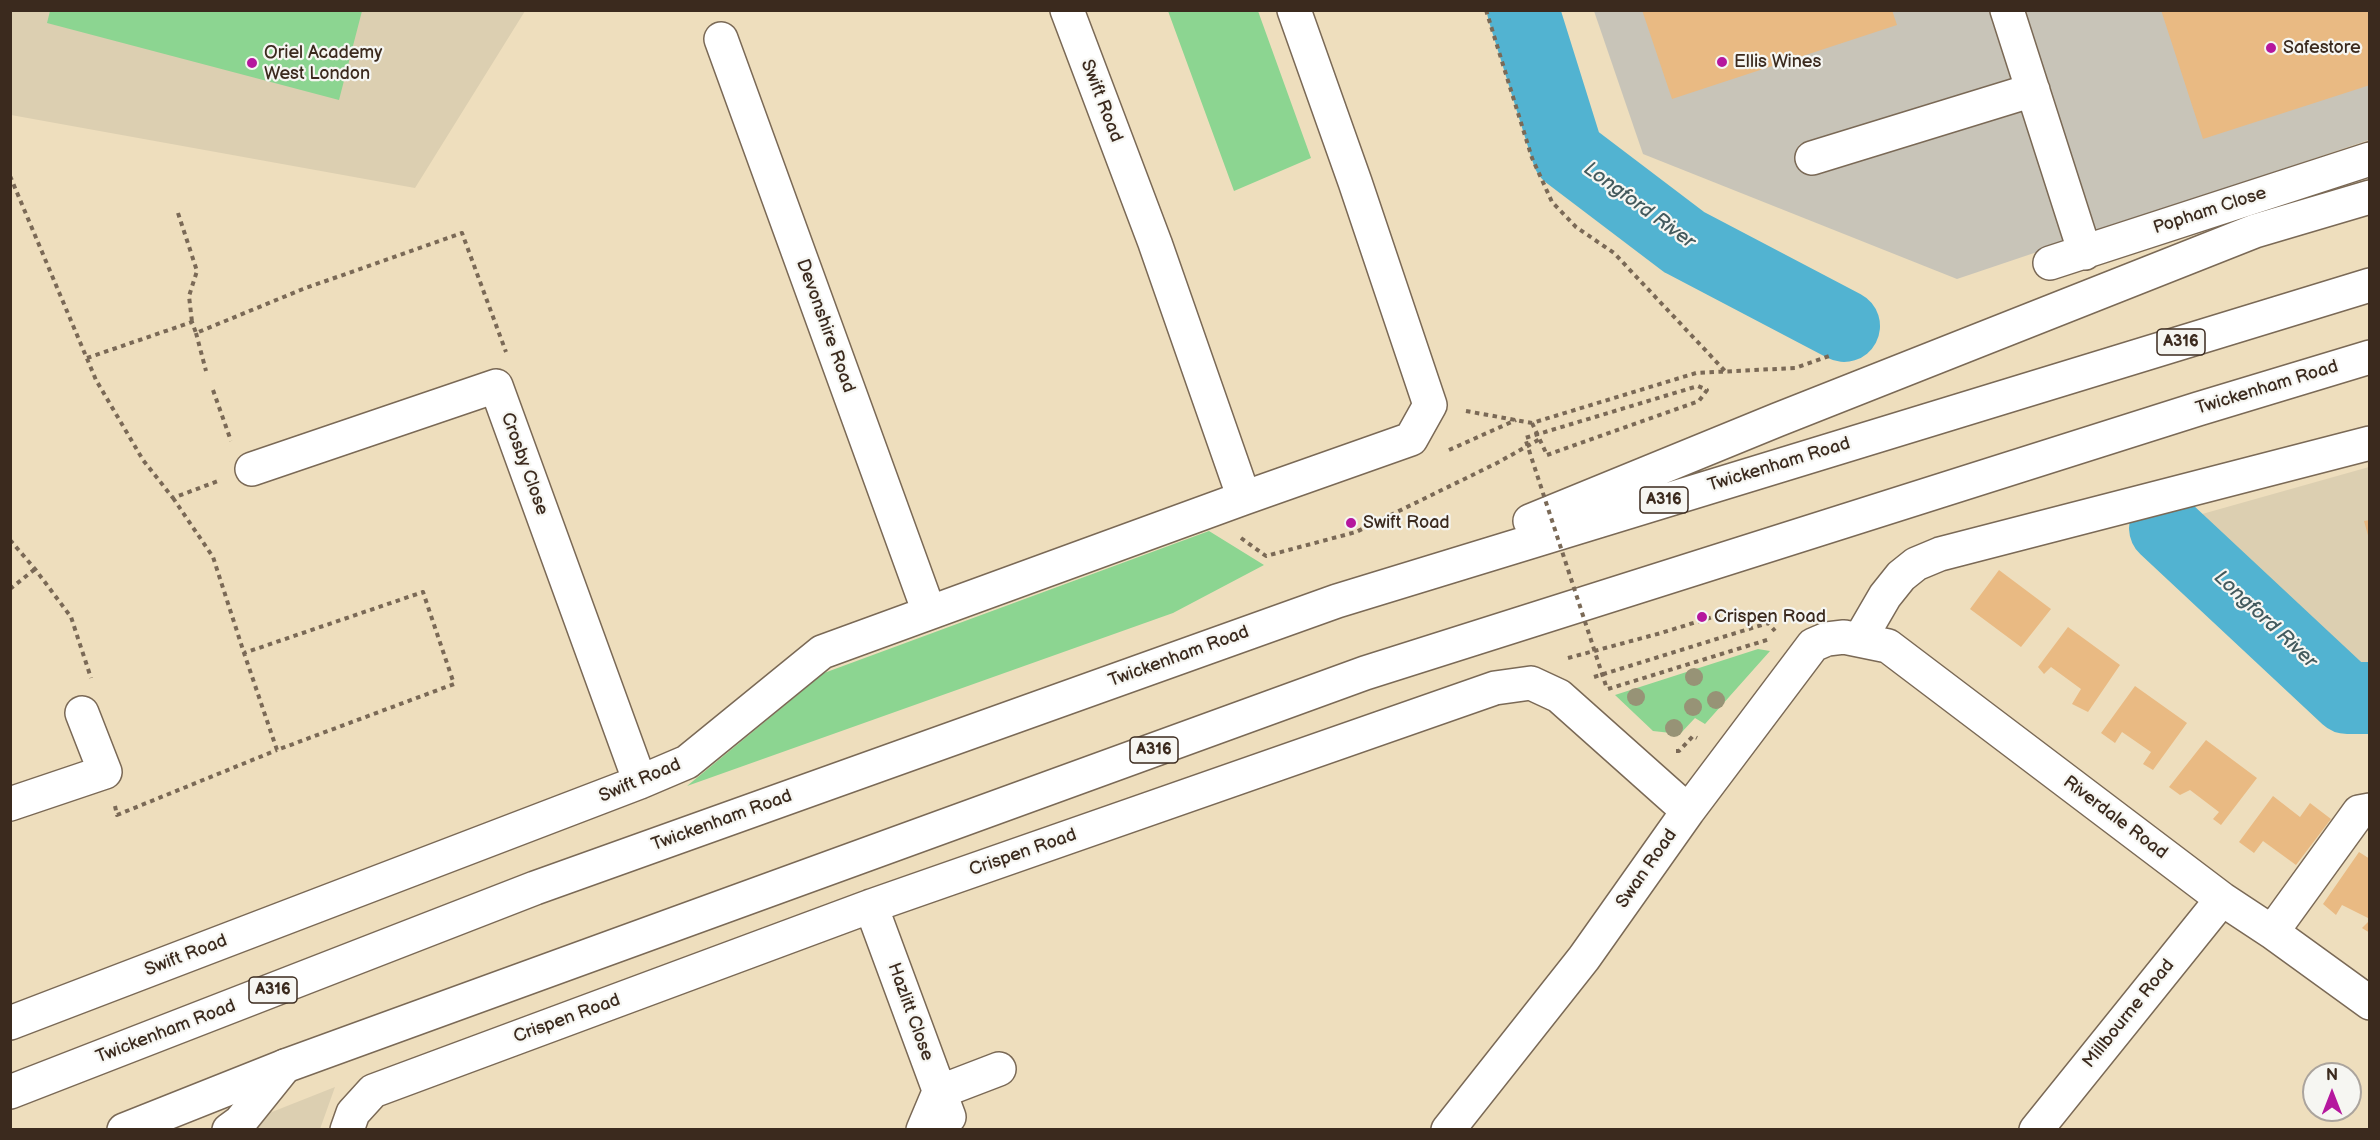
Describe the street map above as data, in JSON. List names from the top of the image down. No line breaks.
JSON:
{"streets":{"main road":["Swift Road","Popham Close","Devonshire Road","A316","Twickenham Road","Crosby Close","Riverdale Road","Crispen Road","Swan Road","Hazlitt Close","Millbourne Road"]},"crossings":[["Swift Road","Devonshire Road"],["Swift Road","Crosby Close"],["Riverdale Road","Swan Road"],["Riverdale Road","Millbourne Road"],["Crispen Road","Swan Road"],["Crispen Road","Hazlitt Close"]],"water":["Longford River"],"places":["Safestore","Ellis Wines","Oriel Academy West London","Swift Road","Crispen Road"],"north":"top"}
